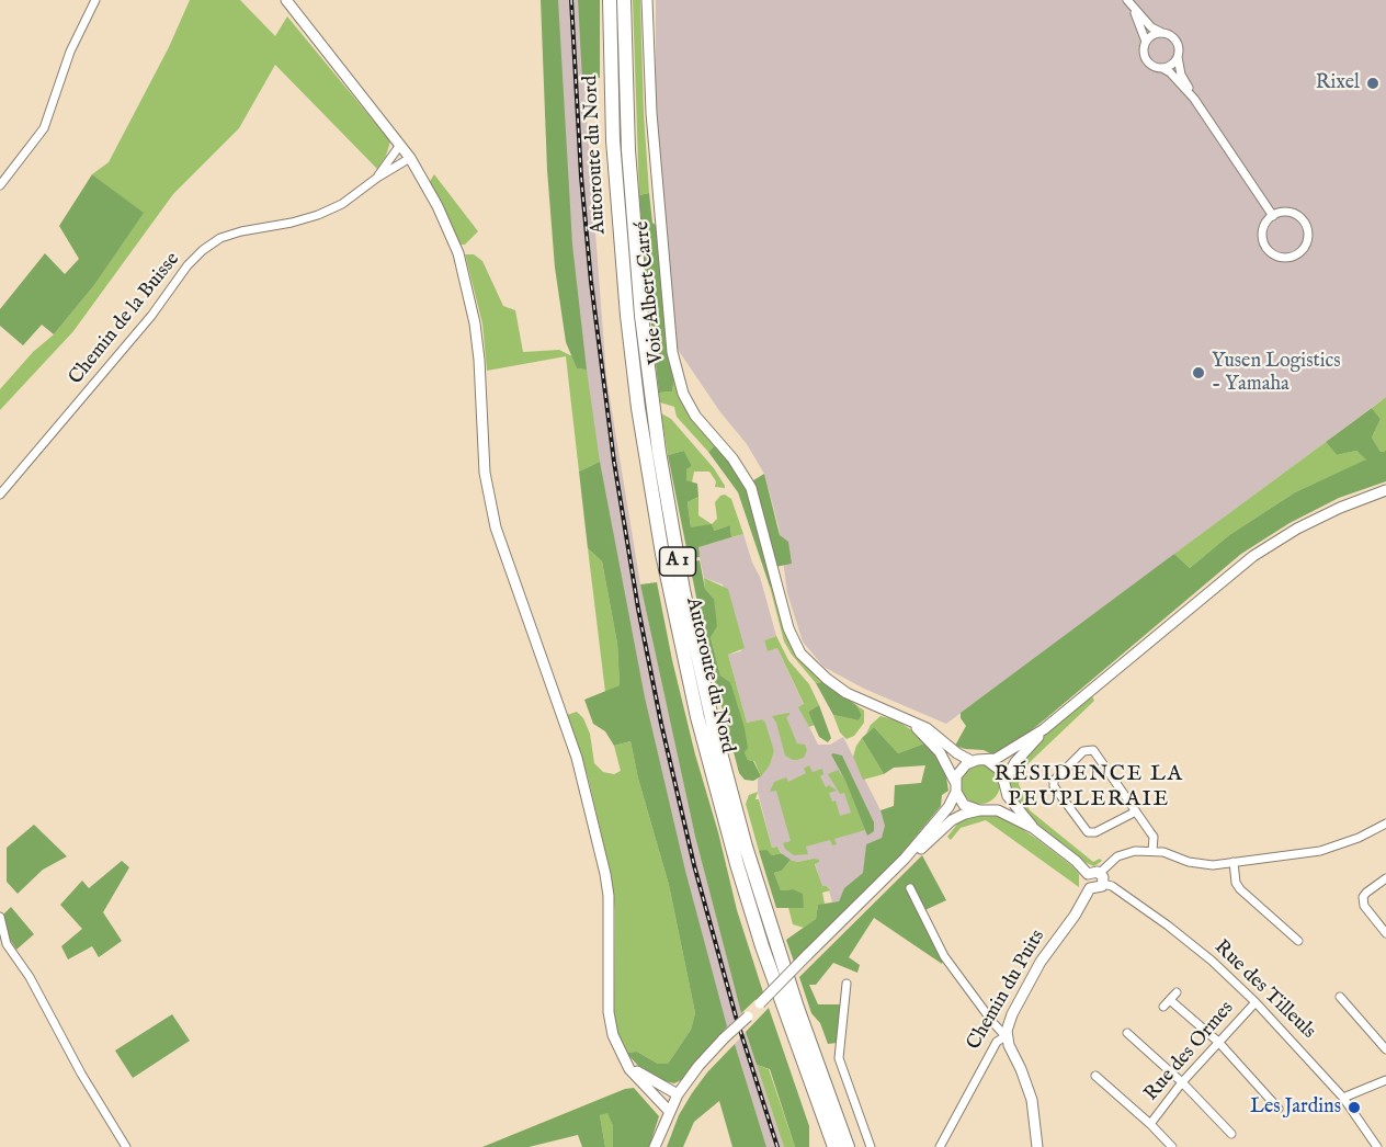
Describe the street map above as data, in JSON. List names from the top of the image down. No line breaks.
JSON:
{"streets":{"highway":["Autoroute du Nord","A 1"],"street":["Voie Albert Carré","Chemin de la Buisse","Chemin du Puits","Rue des Tilleuls","Rue des Ormes"]},"crossings":[["Chemin du Puits","Rue des Tilleuls"],["Rue des Tilleuls","Rue des Ormes"]],"districts":["RÉSIDENCE LA PEUPLERAIE"],"places":["Rixel","Yusen Logistics - Yamaha","Les Jardins"]}
